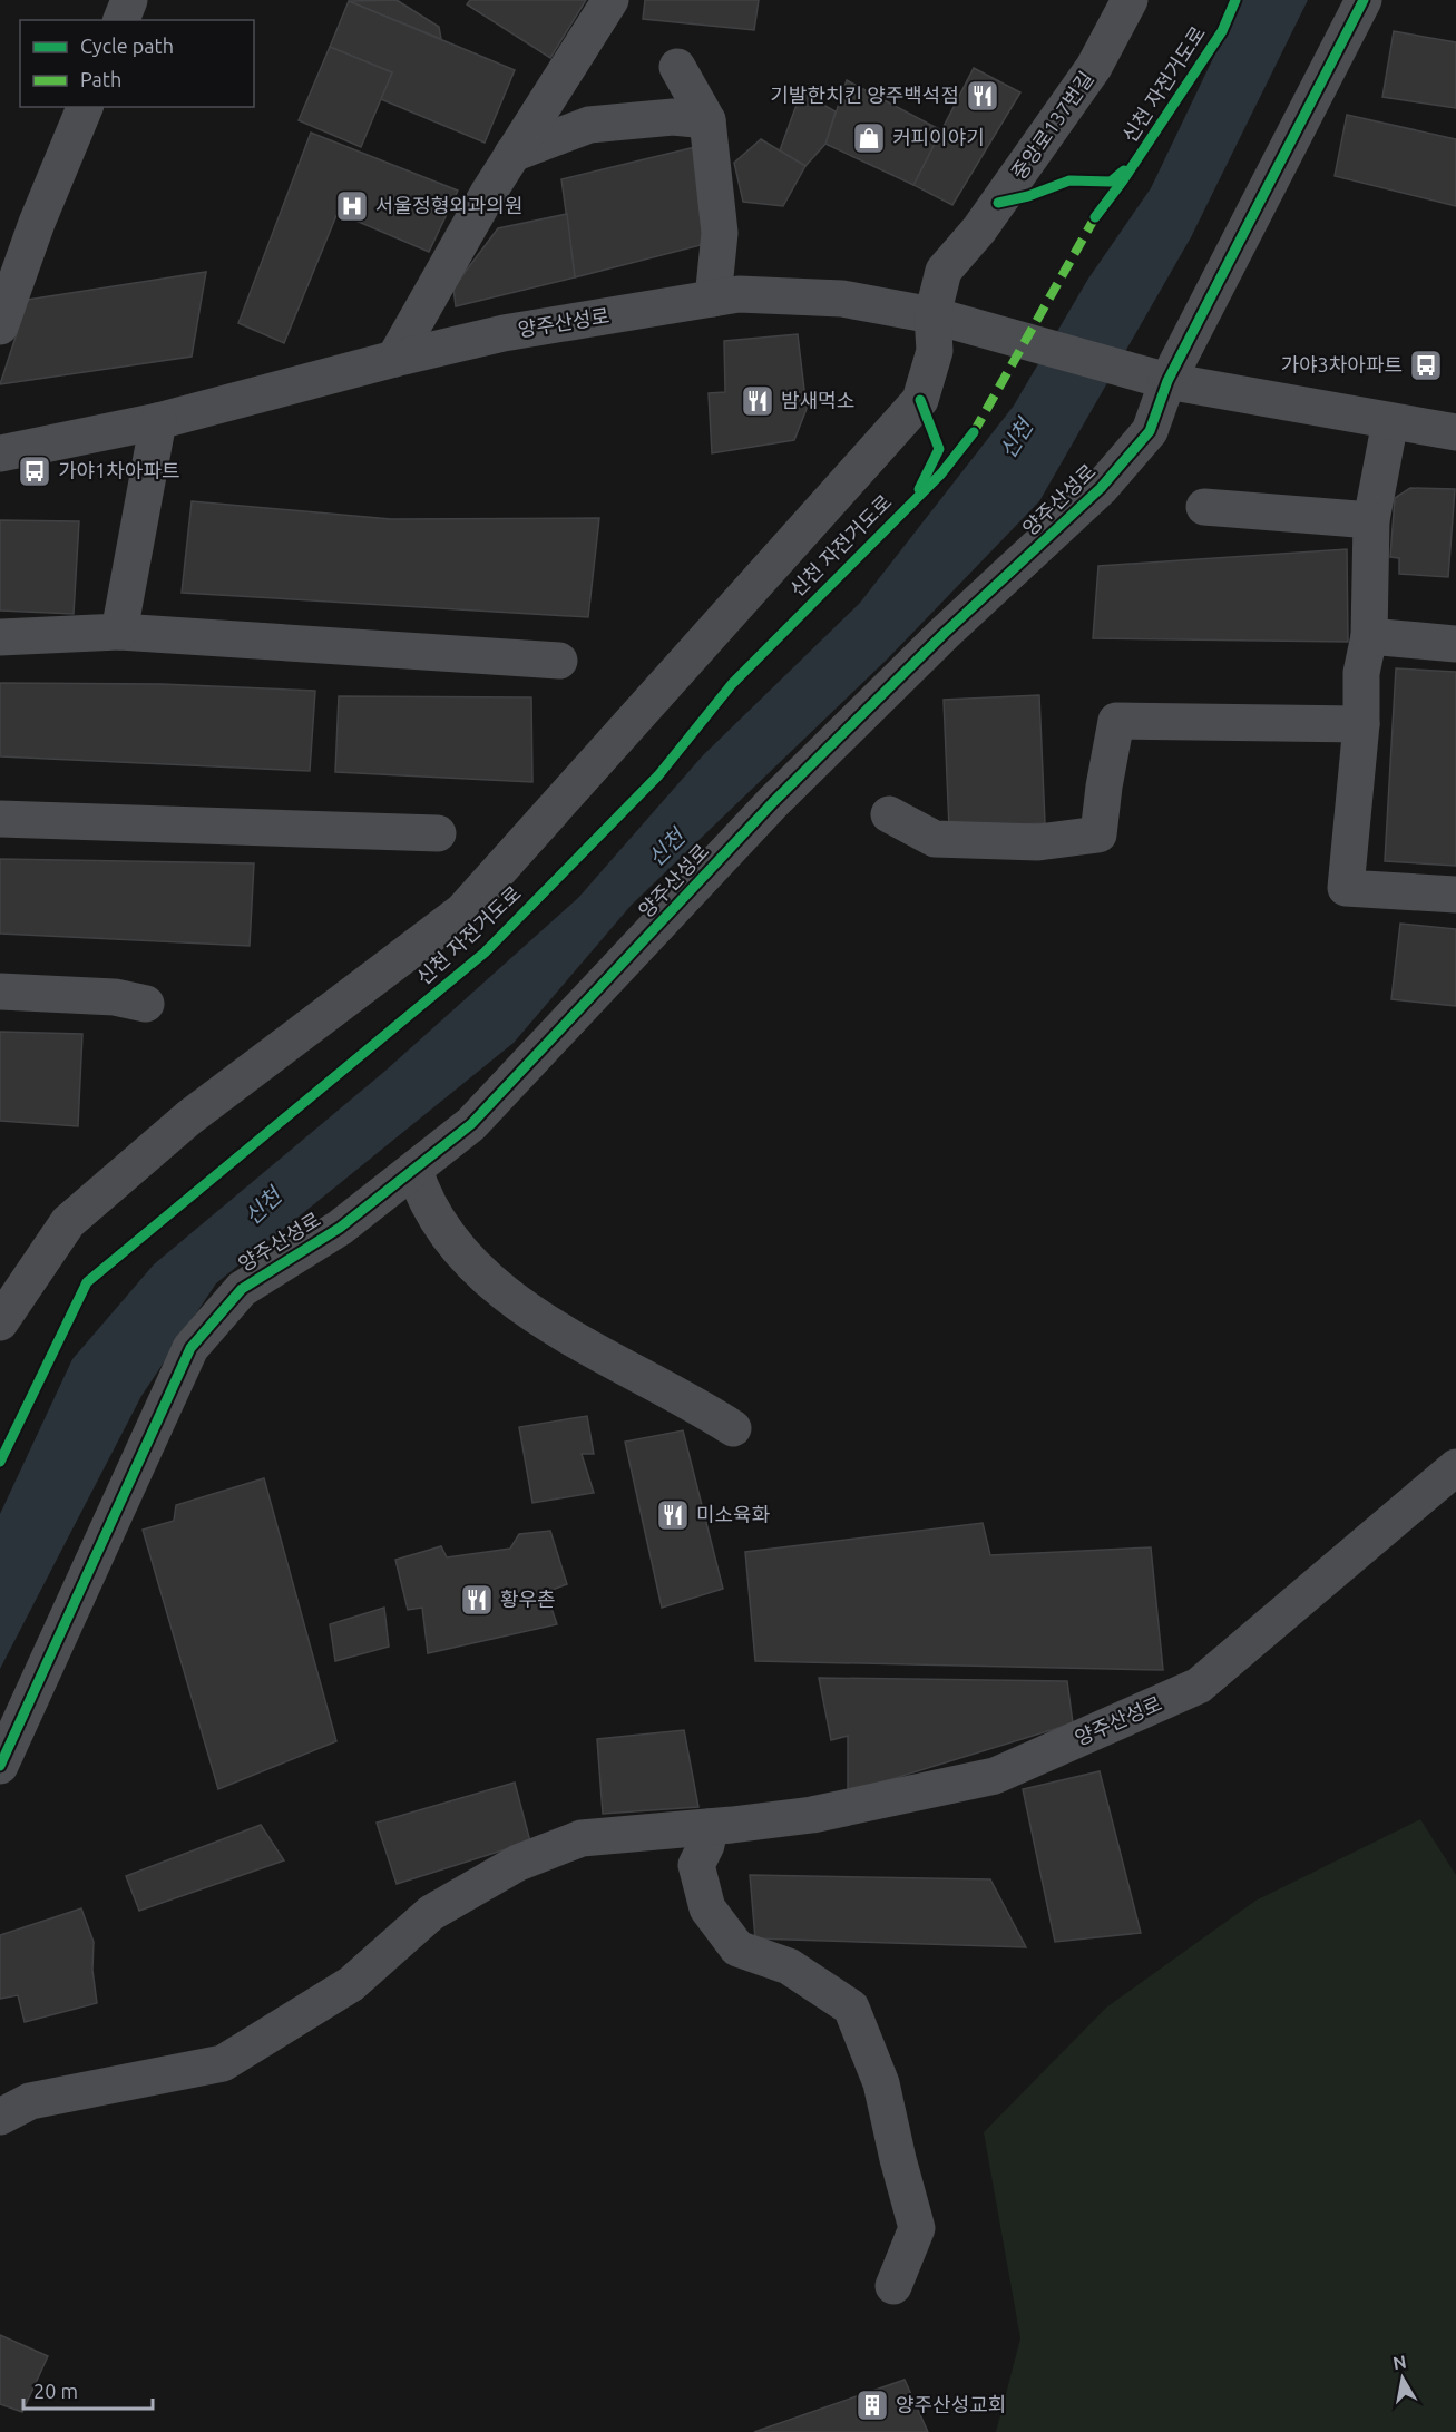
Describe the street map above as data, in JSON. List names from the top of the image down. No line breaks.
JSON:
{"streets":{"street":["중앙로137번길","양주산성로"],"cycle path":["신천 자전거도로"]},"crossings":[["중앙로137번길","양주산성로"]],"water":["신천"],"places":{"restaurant":["기발한치킨 양주백석점","밤새먹소","미소육화","황우촌"],"shop":["커피이야기"],"hospital":["서울정형외과의원"],"bus stop":["가야3차아파트","가야1차아파트"],"building":["양주산성교회"]},"legend":["Cycle path","Path"],"scale_bar":"20 m","north":"top"}
